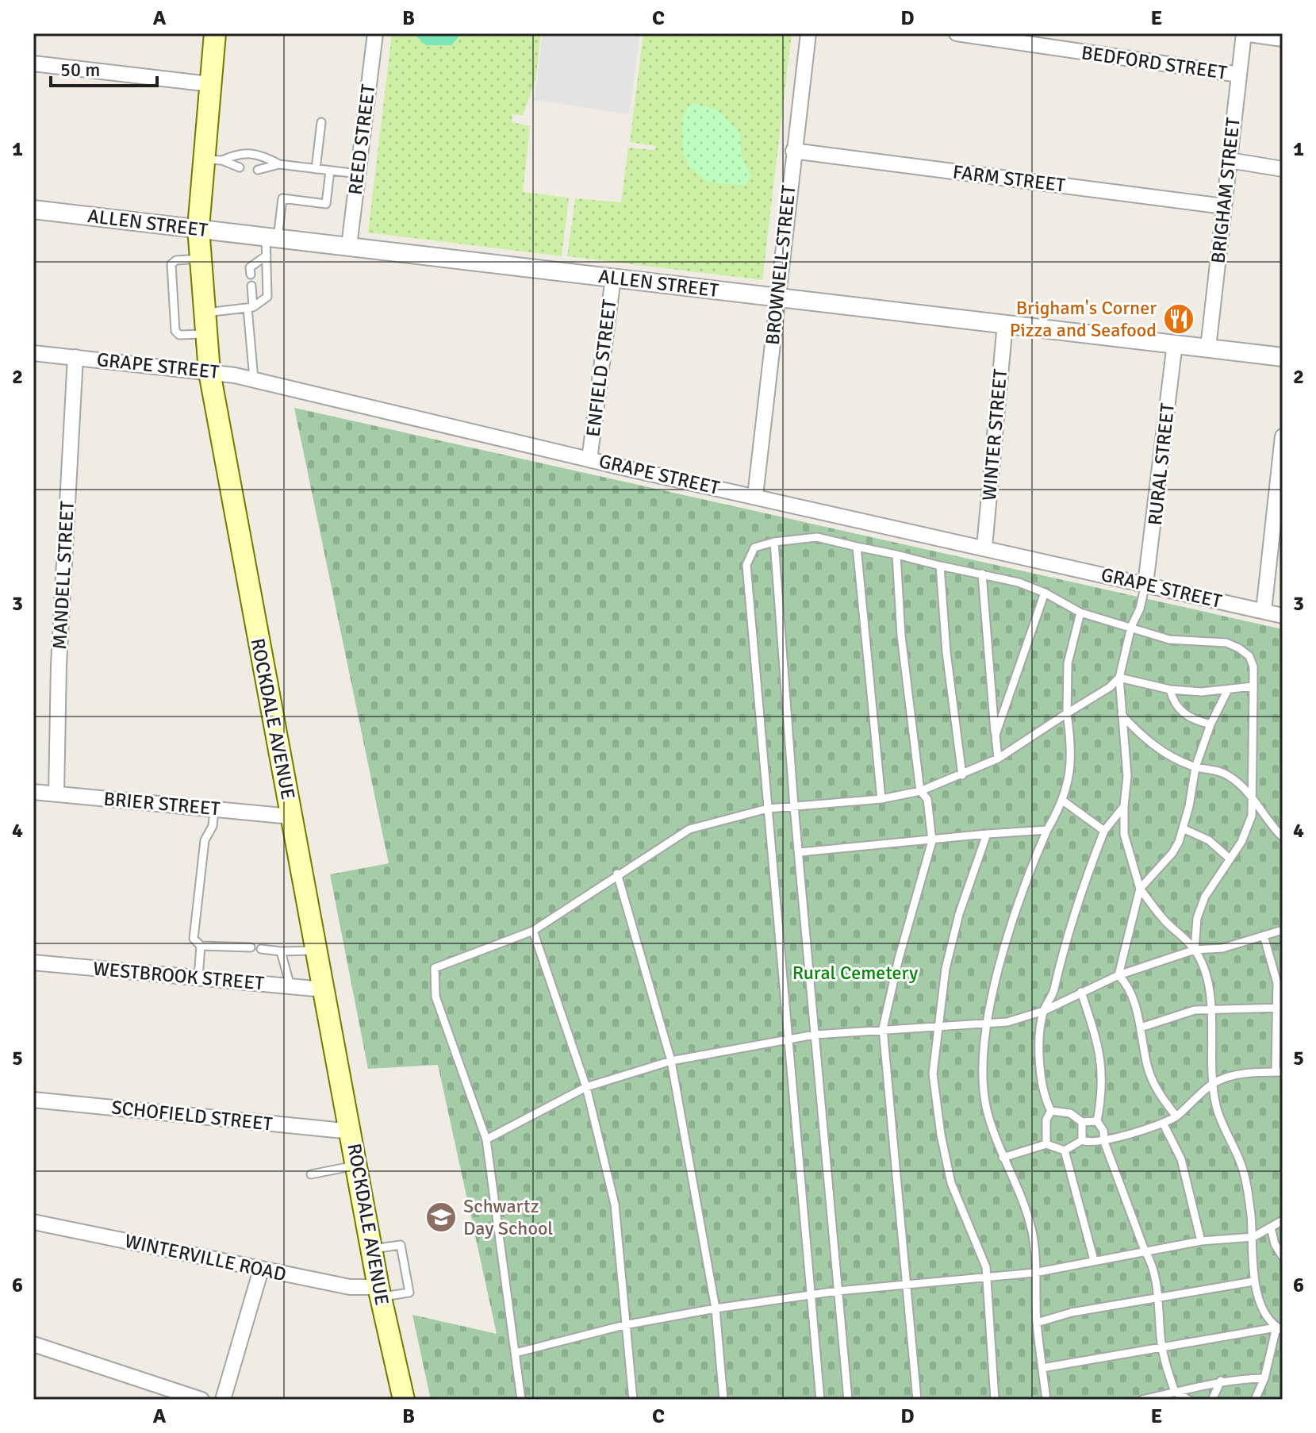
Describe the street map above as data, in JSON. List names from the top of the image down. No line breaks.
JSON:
{"streets":{"main road":["ROCKDALE AVENUE"],"street":["BEDFORD STREET","REED STREET","FARM STREET","BRIGHAM STREET","ALLEN STREET","BROWNELL STREET","GRAPE STREET","ENFIELD STREET","WINTER STREET","RURAL STREET","MANDELL STREET","BRIER STREET","WESTBROOK STREET","SCHOFIELD STREET","WINTERVILLE ROAD"]},"crossings":[["BEDFORD STREET","BRIGHAM STREET"],["REED STREET","ALLEN STREET"],["FARM STREET","BRIGHAM STREET"],["FARM STREET","BROWNELL STREET"],["BRIGHAM STREET","ALLEN STREET"],["ALLEN STREET","BROWNELL STREET"],["ALLEN STREET","ENFIELD STREET"],["ALLEN STREET","WINTER STREET"],["ALLEN STREET","RURAL STREET"],["ALLEN STREET","ROCKDALE AVENUE"],["BROWNELL STREET","GRAPE STREET"],["GRAPE STREET","ENFIELD STREET"],["GRAPE STREET","WINTER STREET"],["GRAPE STREET","RURAL STREET"],["GRAPE STREET","MANDELL STREET"],["GRAPE STREET","ROCKDALE AVENUE"],["MANDELL STREET","BRIER STREET"],["ROCKDALE AVENUE","BRIER STREET"],["ROCKDALE AVENUE","WESTBROOK STREET"],["ROCKDALE AVENUE","SCHOFIELD STREET"],["ROCKDALE AVENUE","WINTERVILLE ROAD"]],"parks":["Rural Cemetery"],"places":{"restaurant":["Brigham's Corner Pizza and Seafood"],"school or university":["Schwartz Day School"]},"scale_bar":"50 m","grid":{"columns":["A","B","C","D","E"],"rows":["1","2","3","4","5","6"]}}
